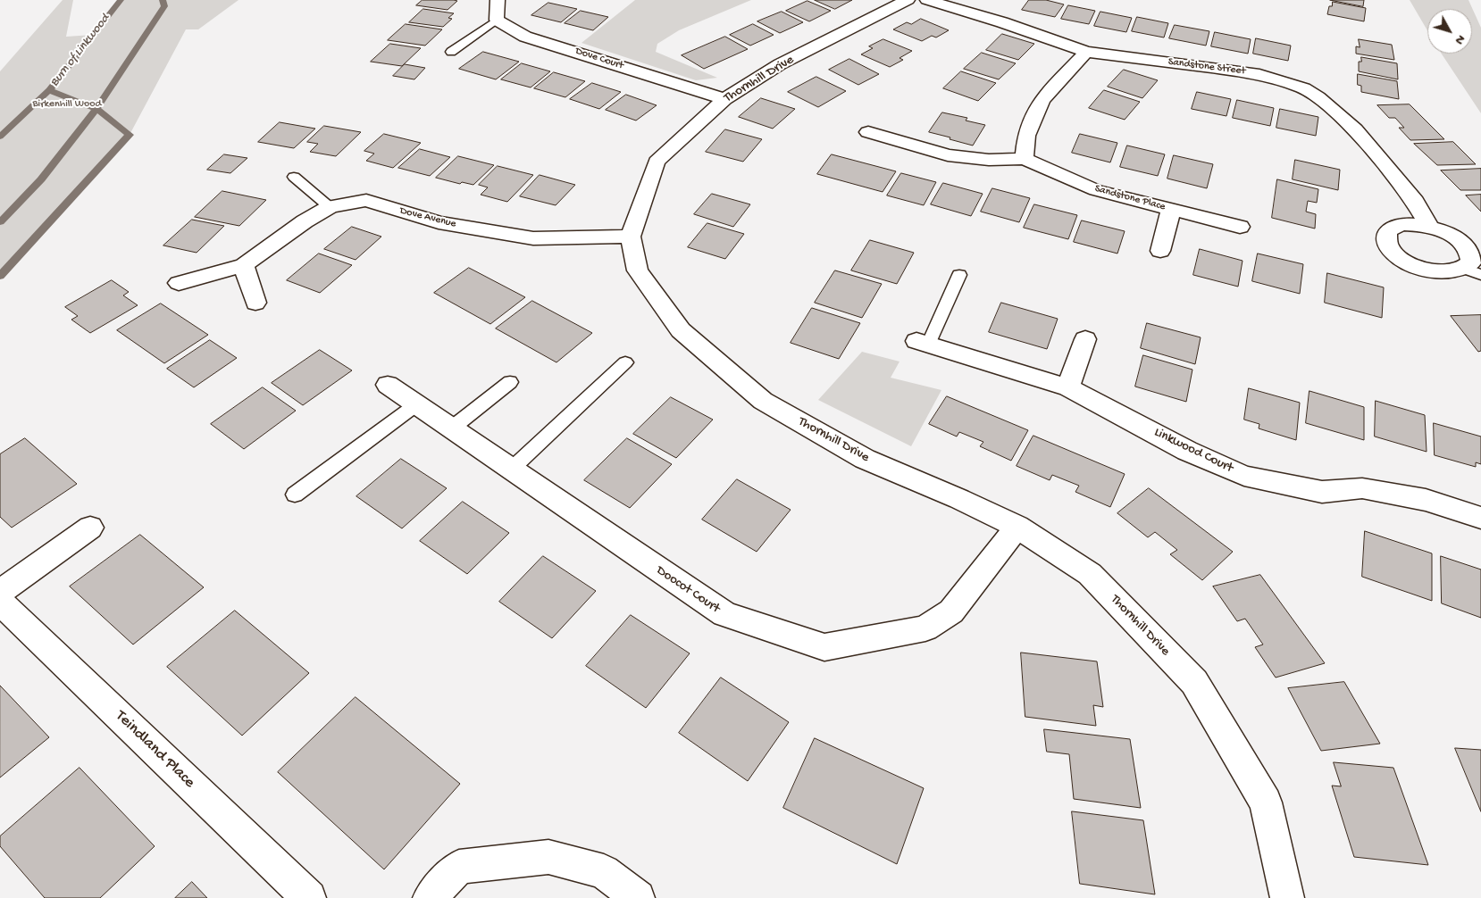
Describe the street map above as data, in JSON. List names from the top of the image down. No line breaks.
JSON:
{"streets":{"street":["Dove Court","Sandstone Street","Thornhill Drive","Sandstone Place","Dove Avenue","Linkwood Court","Doocot Court","Teindland Place"]},"crossings":[["Dove Court","Thornhill Drive"],["Thornhill Drive","Dove Avenue"],["Thornhill Drive","Doocot Court"]],"water":["Burn of Linkwood"],"parks":["Birkenhill Wood"],"north":"bottom right"}
